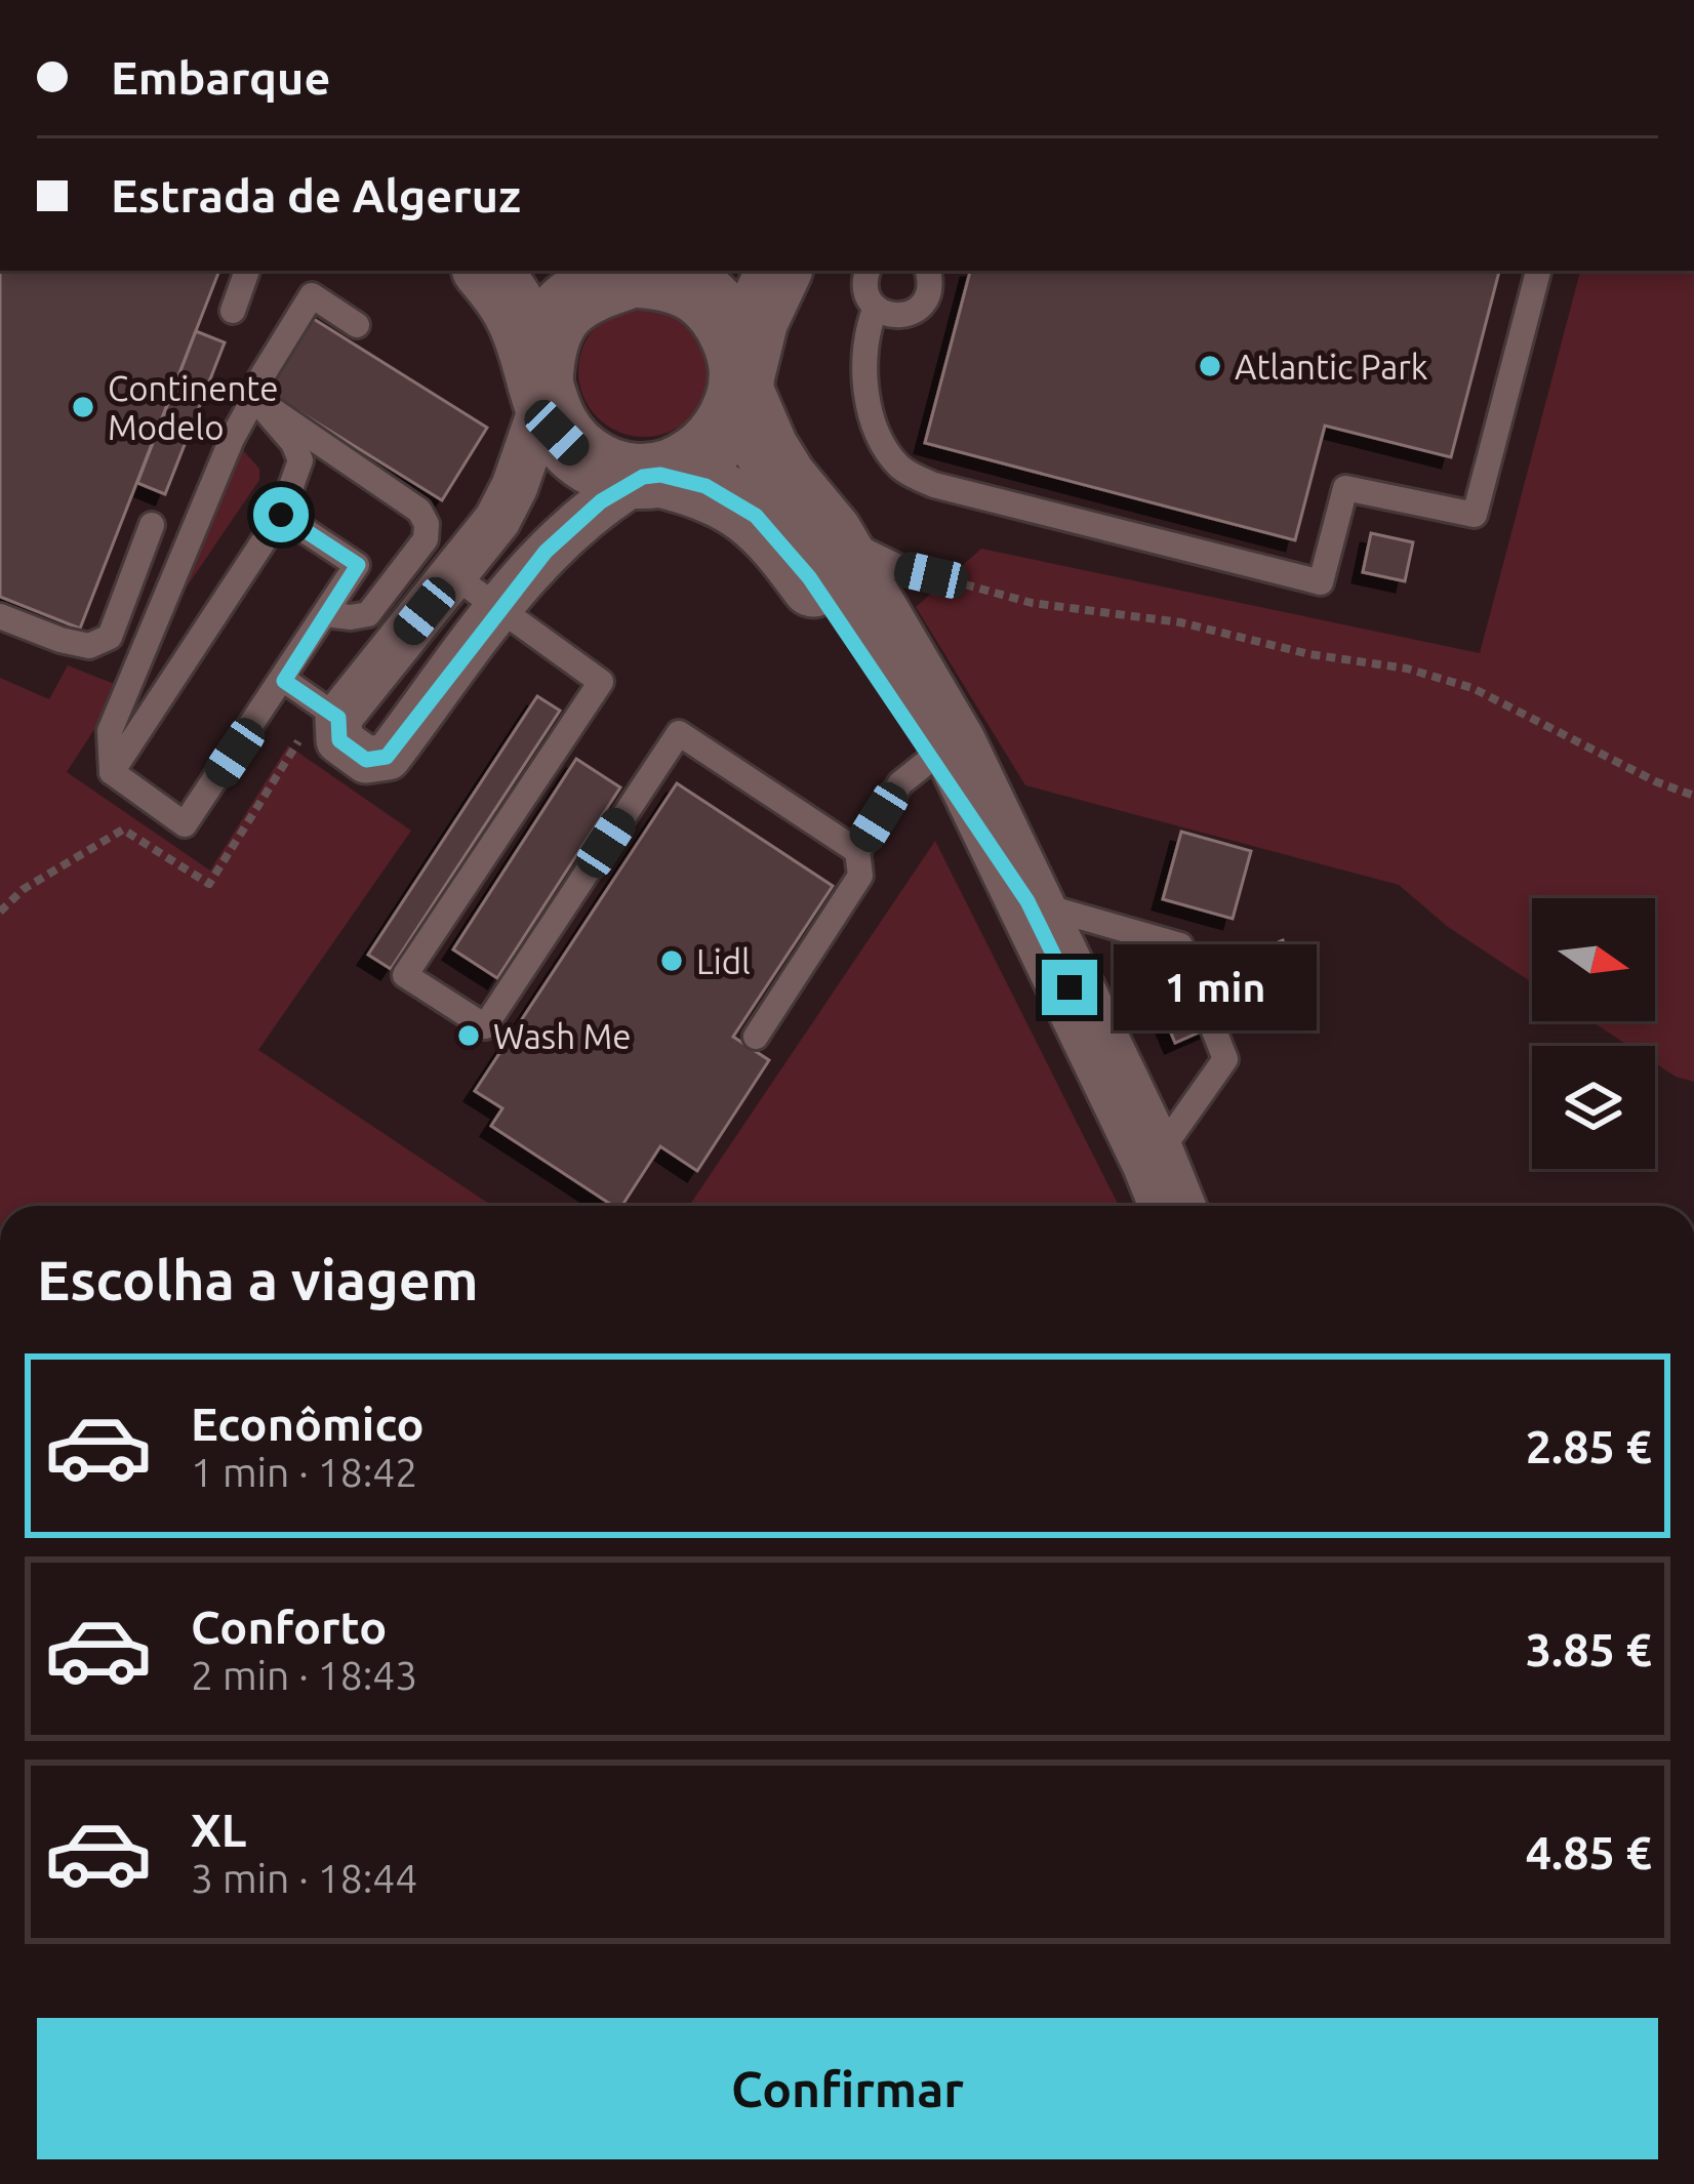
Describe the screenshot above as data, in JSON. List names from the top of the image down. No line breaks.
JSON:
{"places":["Atlantic Park","Continente Modelo","Lidl","Wash Me"],"north":"right","page":{"banner":["Embarque","Estrada de Algeruz"],"bubble":"1 min","heading":"Escolha a viagem","list":[{"name":"Econômico","note":"1 min · 18:42","value":"2.85 €"},{"name":"Conforto","note":"2 min · 18:43","value":"3.85 €"},{"name":"XL","note":"3 min · 18:44","value":"4.85 €"}],"buttons":"Confirmar"}}
